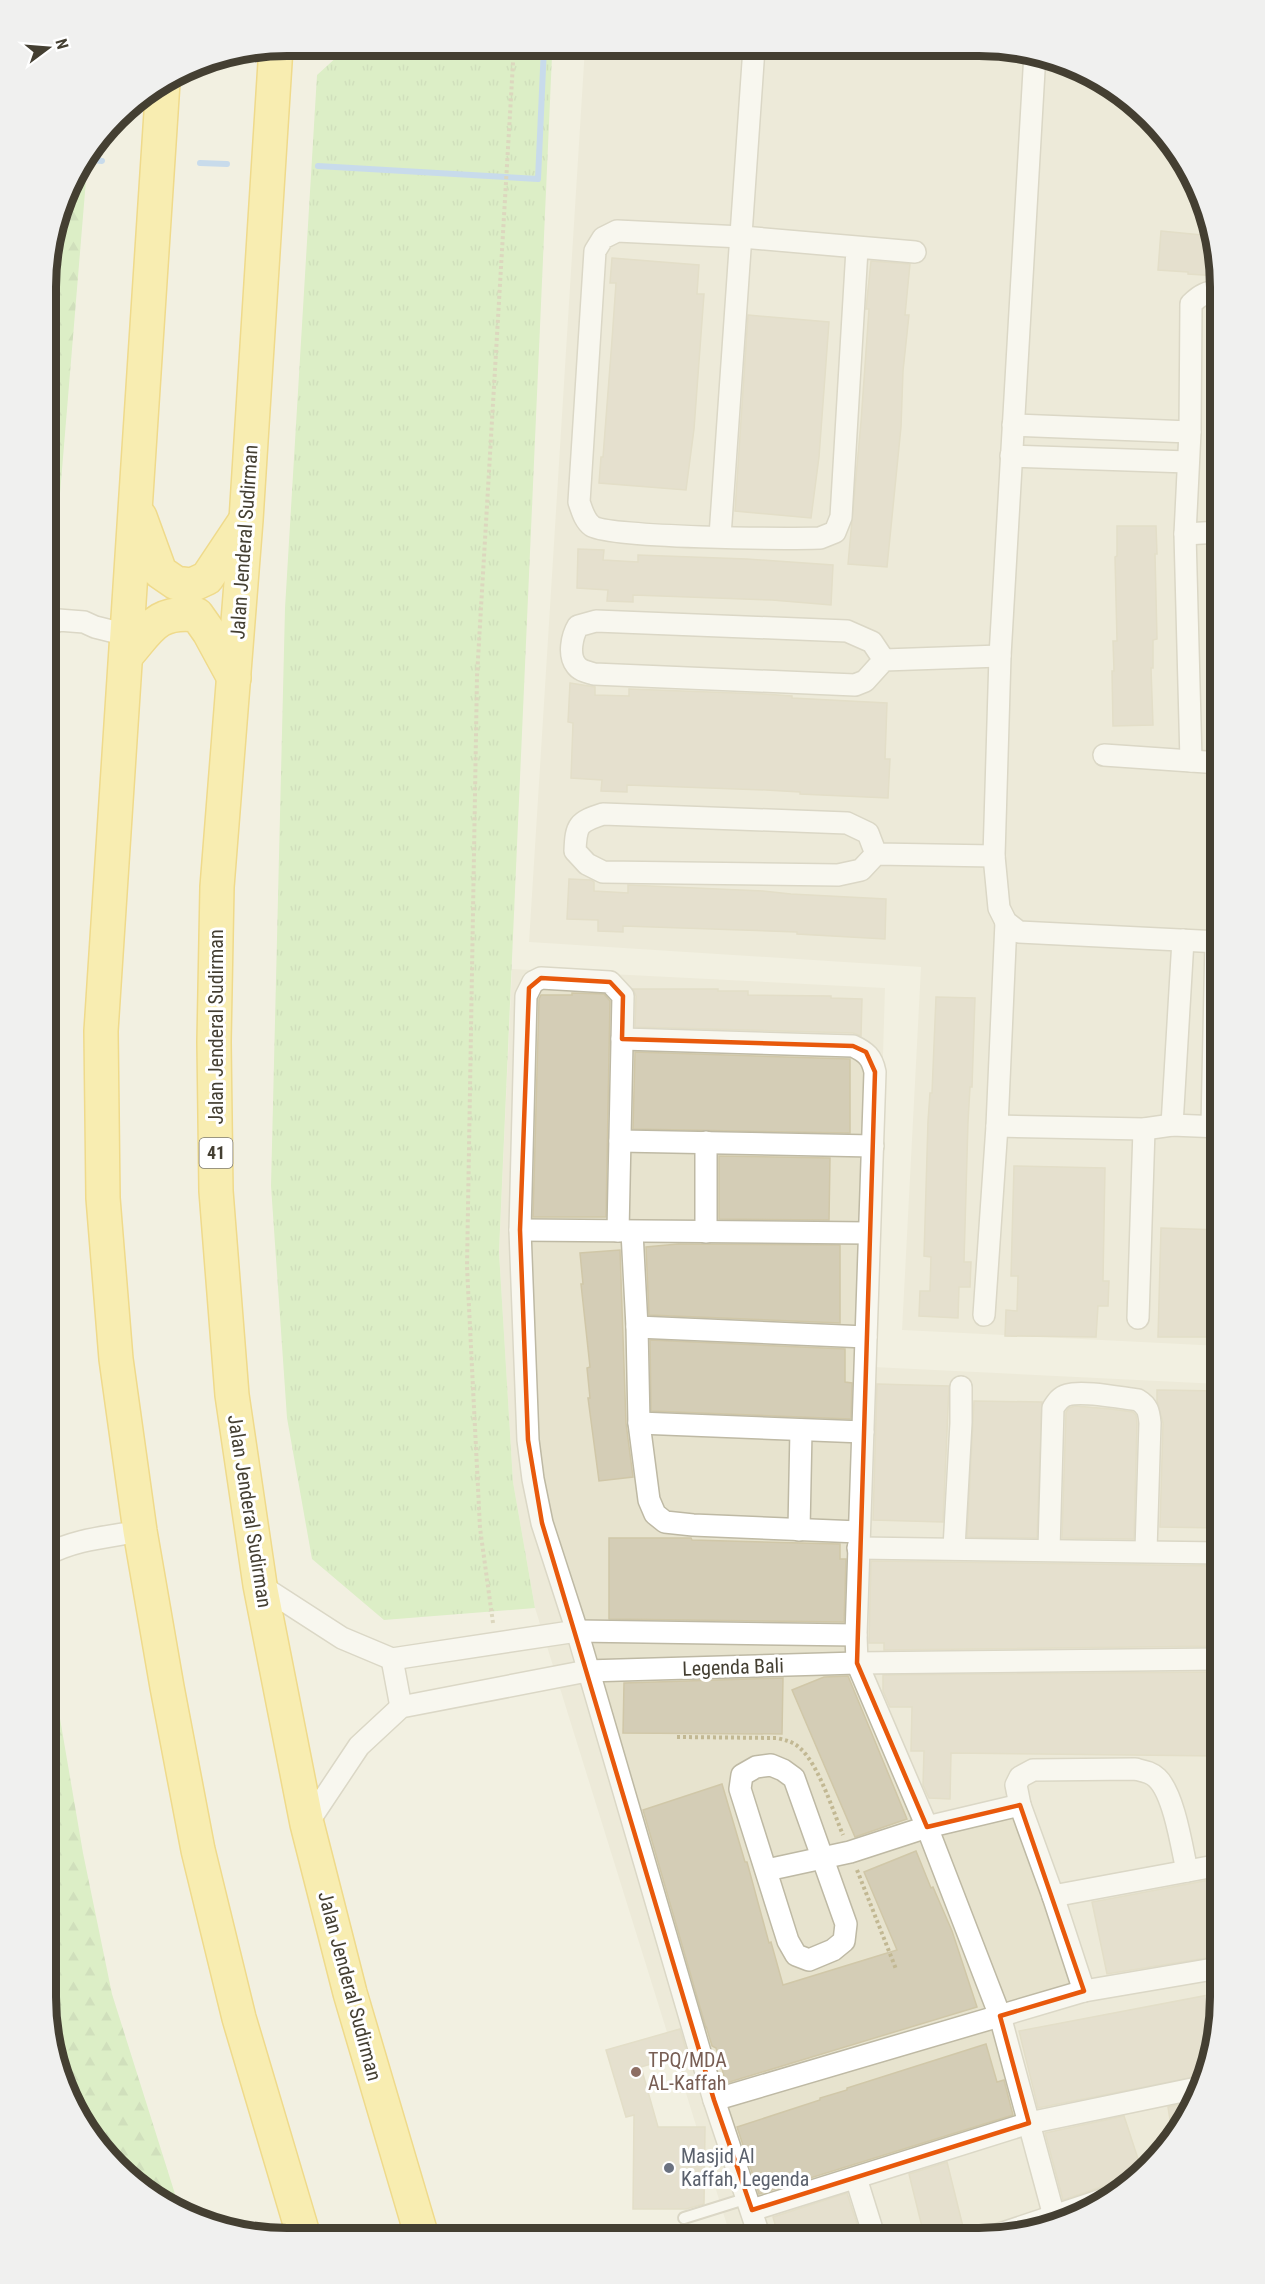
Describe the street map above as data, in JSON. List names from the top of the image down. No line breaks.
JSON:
{"streets":{"highway":["Jalan Jenderal Sudirman","41"],"street":["Legenda Bali"]},"places":["TPQ/MDA AL-Kaffah","Masjid Al Kaffah, Legenda"],"north":"right"}
